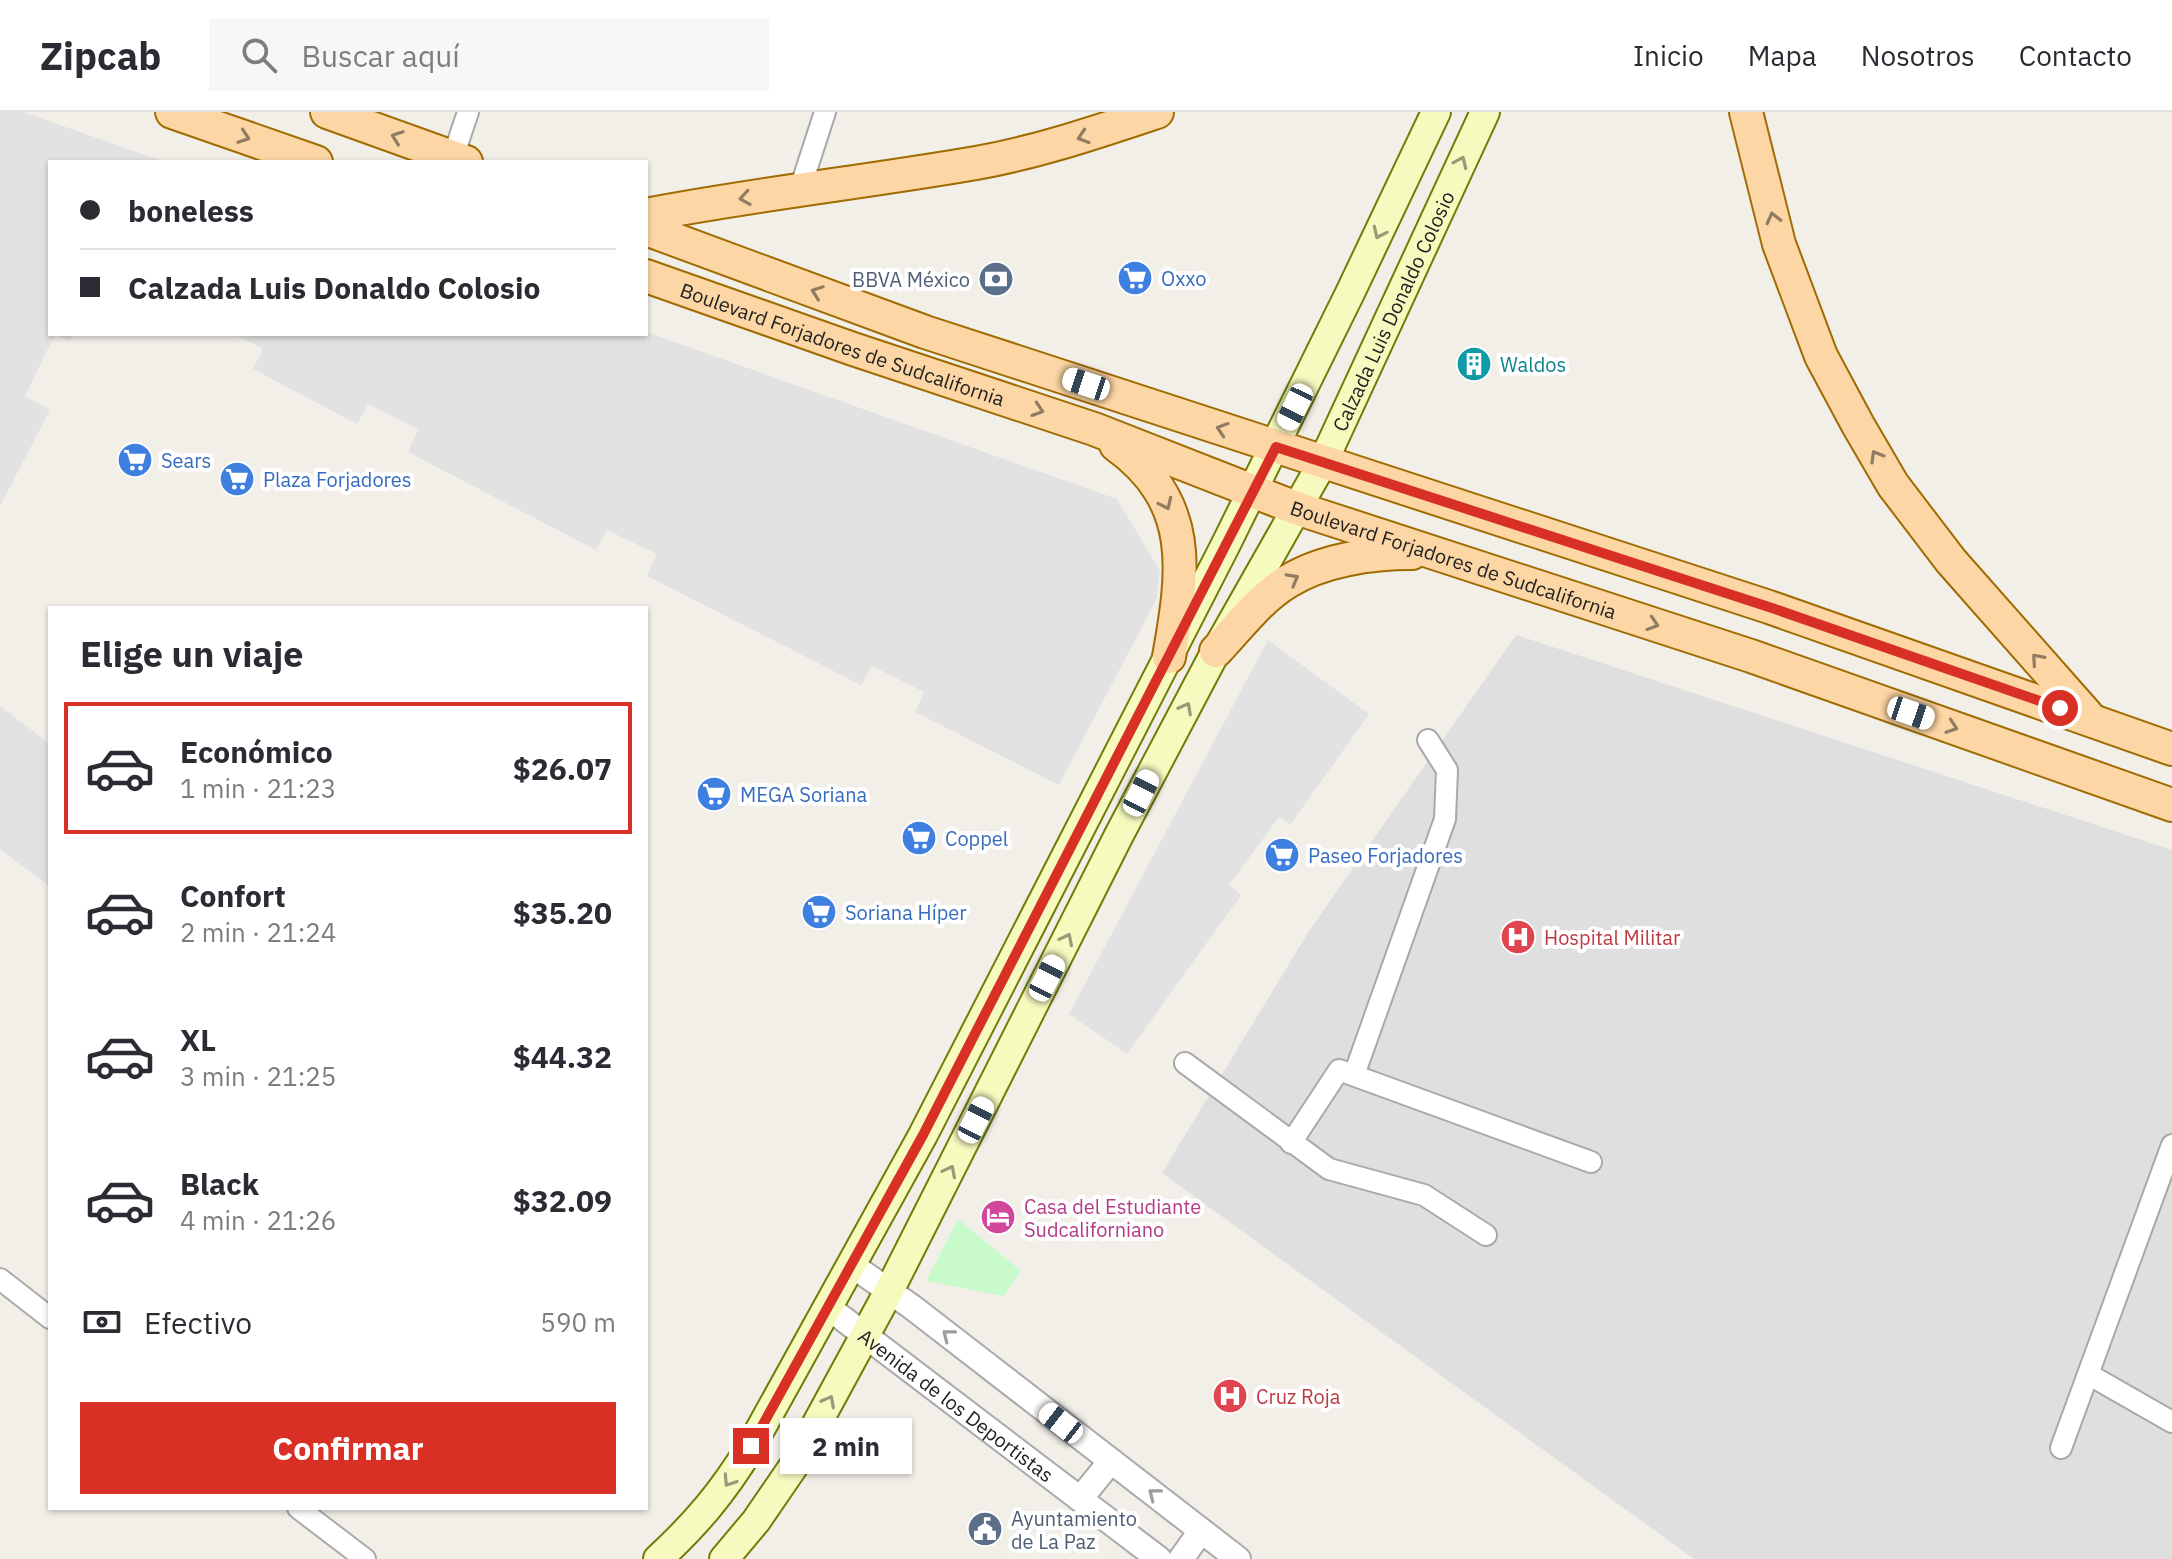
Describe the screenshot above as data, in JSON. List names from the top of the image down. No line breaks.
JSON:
{"streets":{"main road":["Calzada Luis Donaldo Colosio","Boulevard Forjadores de Sudcalifornia"],"street":["Avenida de los Deportistas"]},"crossings":[["Calzada Luis Donaldo Colosio","Boulevard Forjadores de Sudcalifornia"],["Calzada Luis Donaldo Colosio","Avenida de los Deportistas"]],"places":{"supermarket":["Oxxo","Sears","Plaza Forjadores","MEGA Soriana","Coppel","Paseo Forjadores","Soriana Híper"],"bank":["BBVA México"],"building":["Waldos"],"hospital":["Hospital Militar","Cruz Roja"],"hotel":["Casa del Estudiante Sudcaliforniano"],"public building":["Ayuntamiento de La Paz"]},"page":{"header":"Zipcab","search":"Buscar aquí","nav":["Inicio","Mapa","Nosotros","Contacto"],"banner":["boneless","Calzada Luis Donaldo Colosio"],"heading":"Elige un viaje","list":[{"name":"Económico","note":"1 min · 21:23","value":"$26.07"},{"name":"Confort","note":"2 min · 21:24","value":"$35.20"},{"name":"XL","note":"3 min · 21:25","value":"$44.32"},{"name":"Black","note":"4 min · 21:26","value":"$32.09"}],"pay":["Efectivo","590 m"],"buttons":"Confirmar","bubble":"2 min"}}
